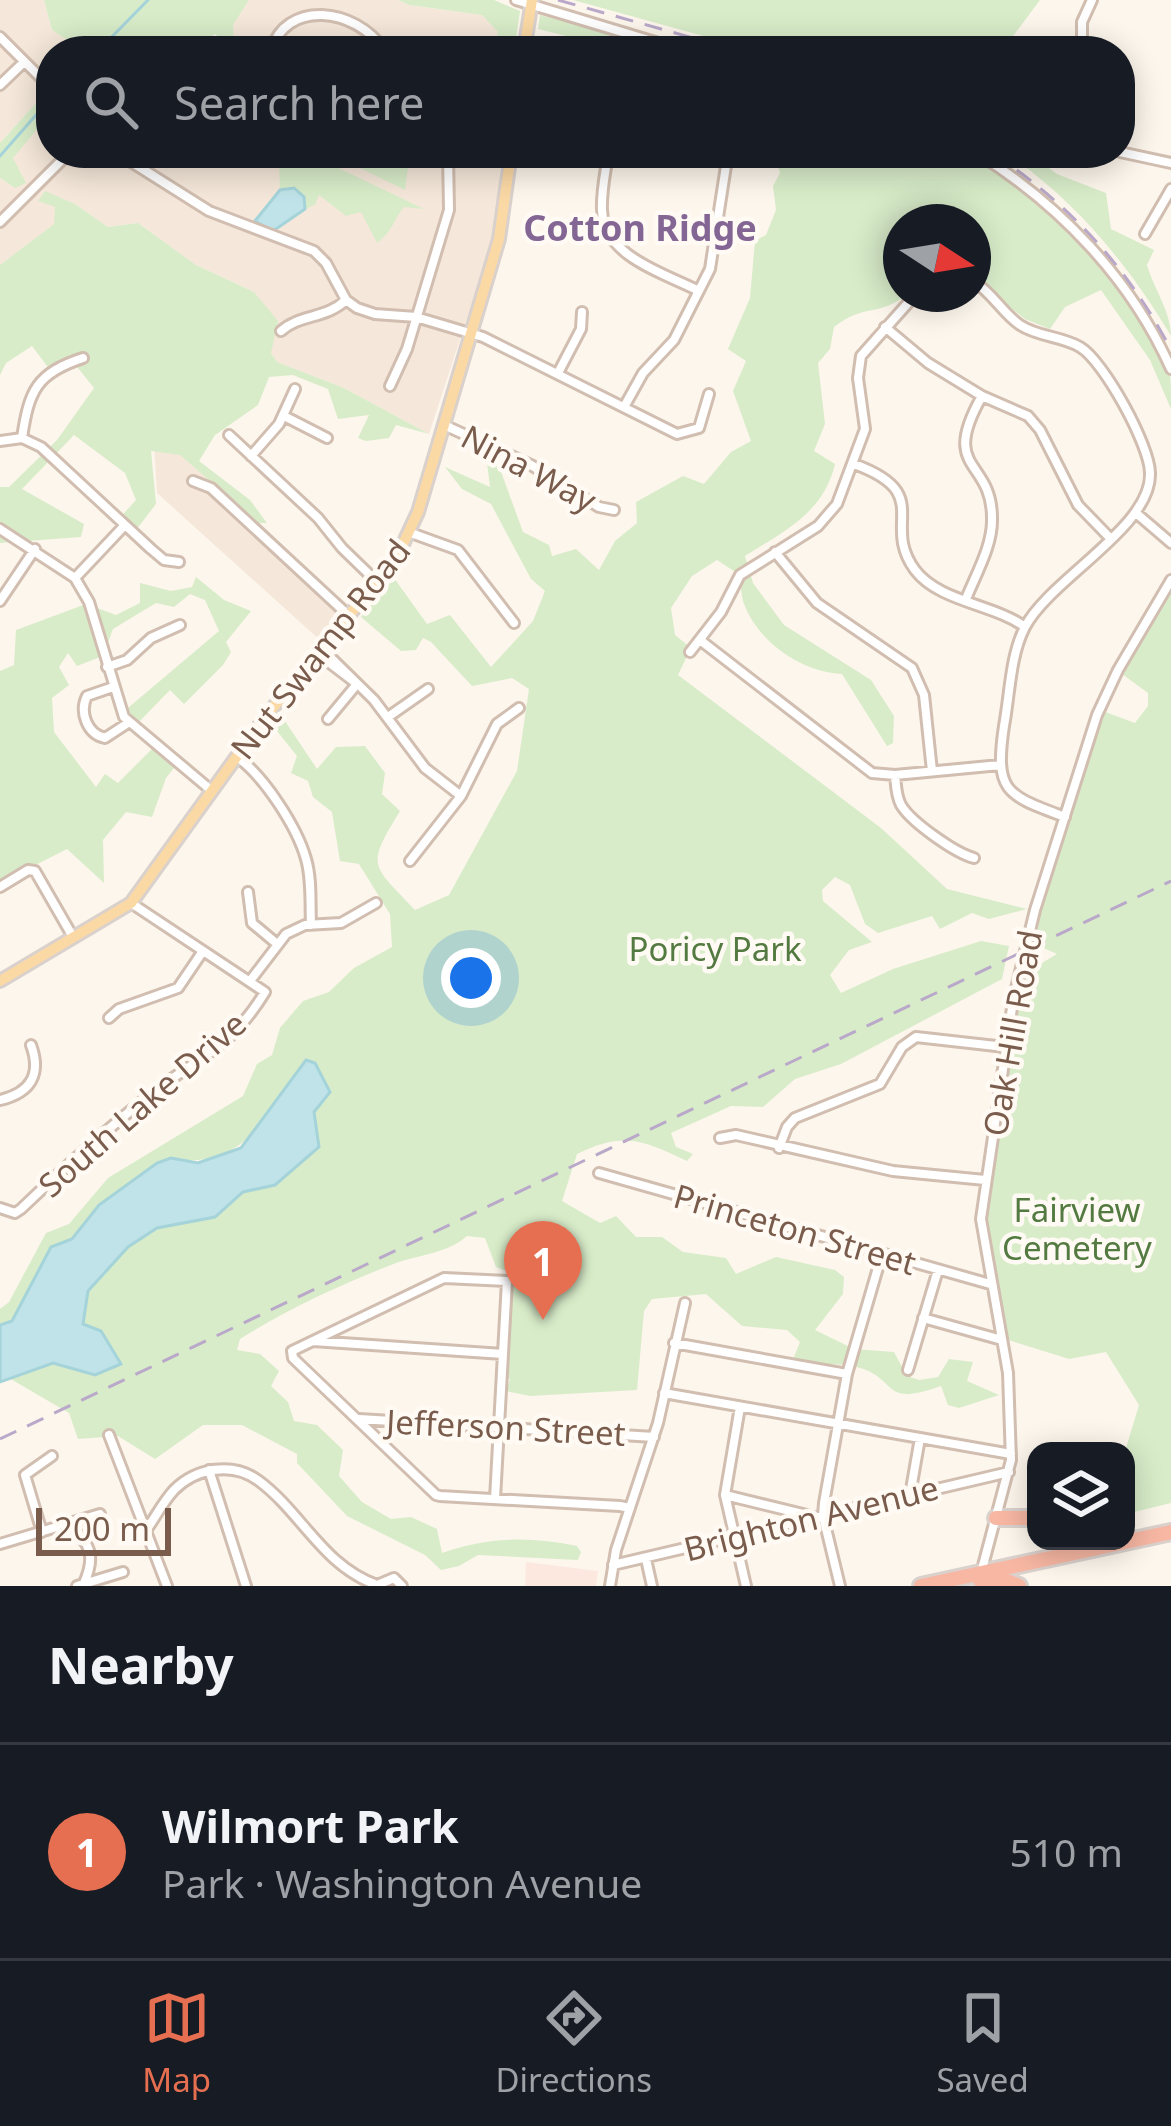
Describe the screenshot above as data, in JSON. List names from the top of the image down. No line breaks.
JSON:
{"streets":{"main road":["Nut Swamp Road"],"street":["Nina Way","Oak Hill Road","South Lake Drive","Princeton Street","Jefferson Street","Brighton Avenue"]},"crossings":[["Nina Way","Nut Swamp Road"],["Nut Swamp Road","South Lake Drive"],["Oak Hill Road","Princeton Street"],["Oak Hill Road","Brighton Avenue"]],"districts":["Cotton Ridge"],"parks":["Poricy Park","Fairview Cemetery"],"scale_bar":"200 m","north":"right","page":{"search":"Search here","pins":"1","scale":"200 m","heading":"Nearby","list":[{"mark":"1","name":"Wilmort Park","note":"Park · Washington Avenue","value":"510 m"}],"nav":["Map","Directions","Saved"]}}
